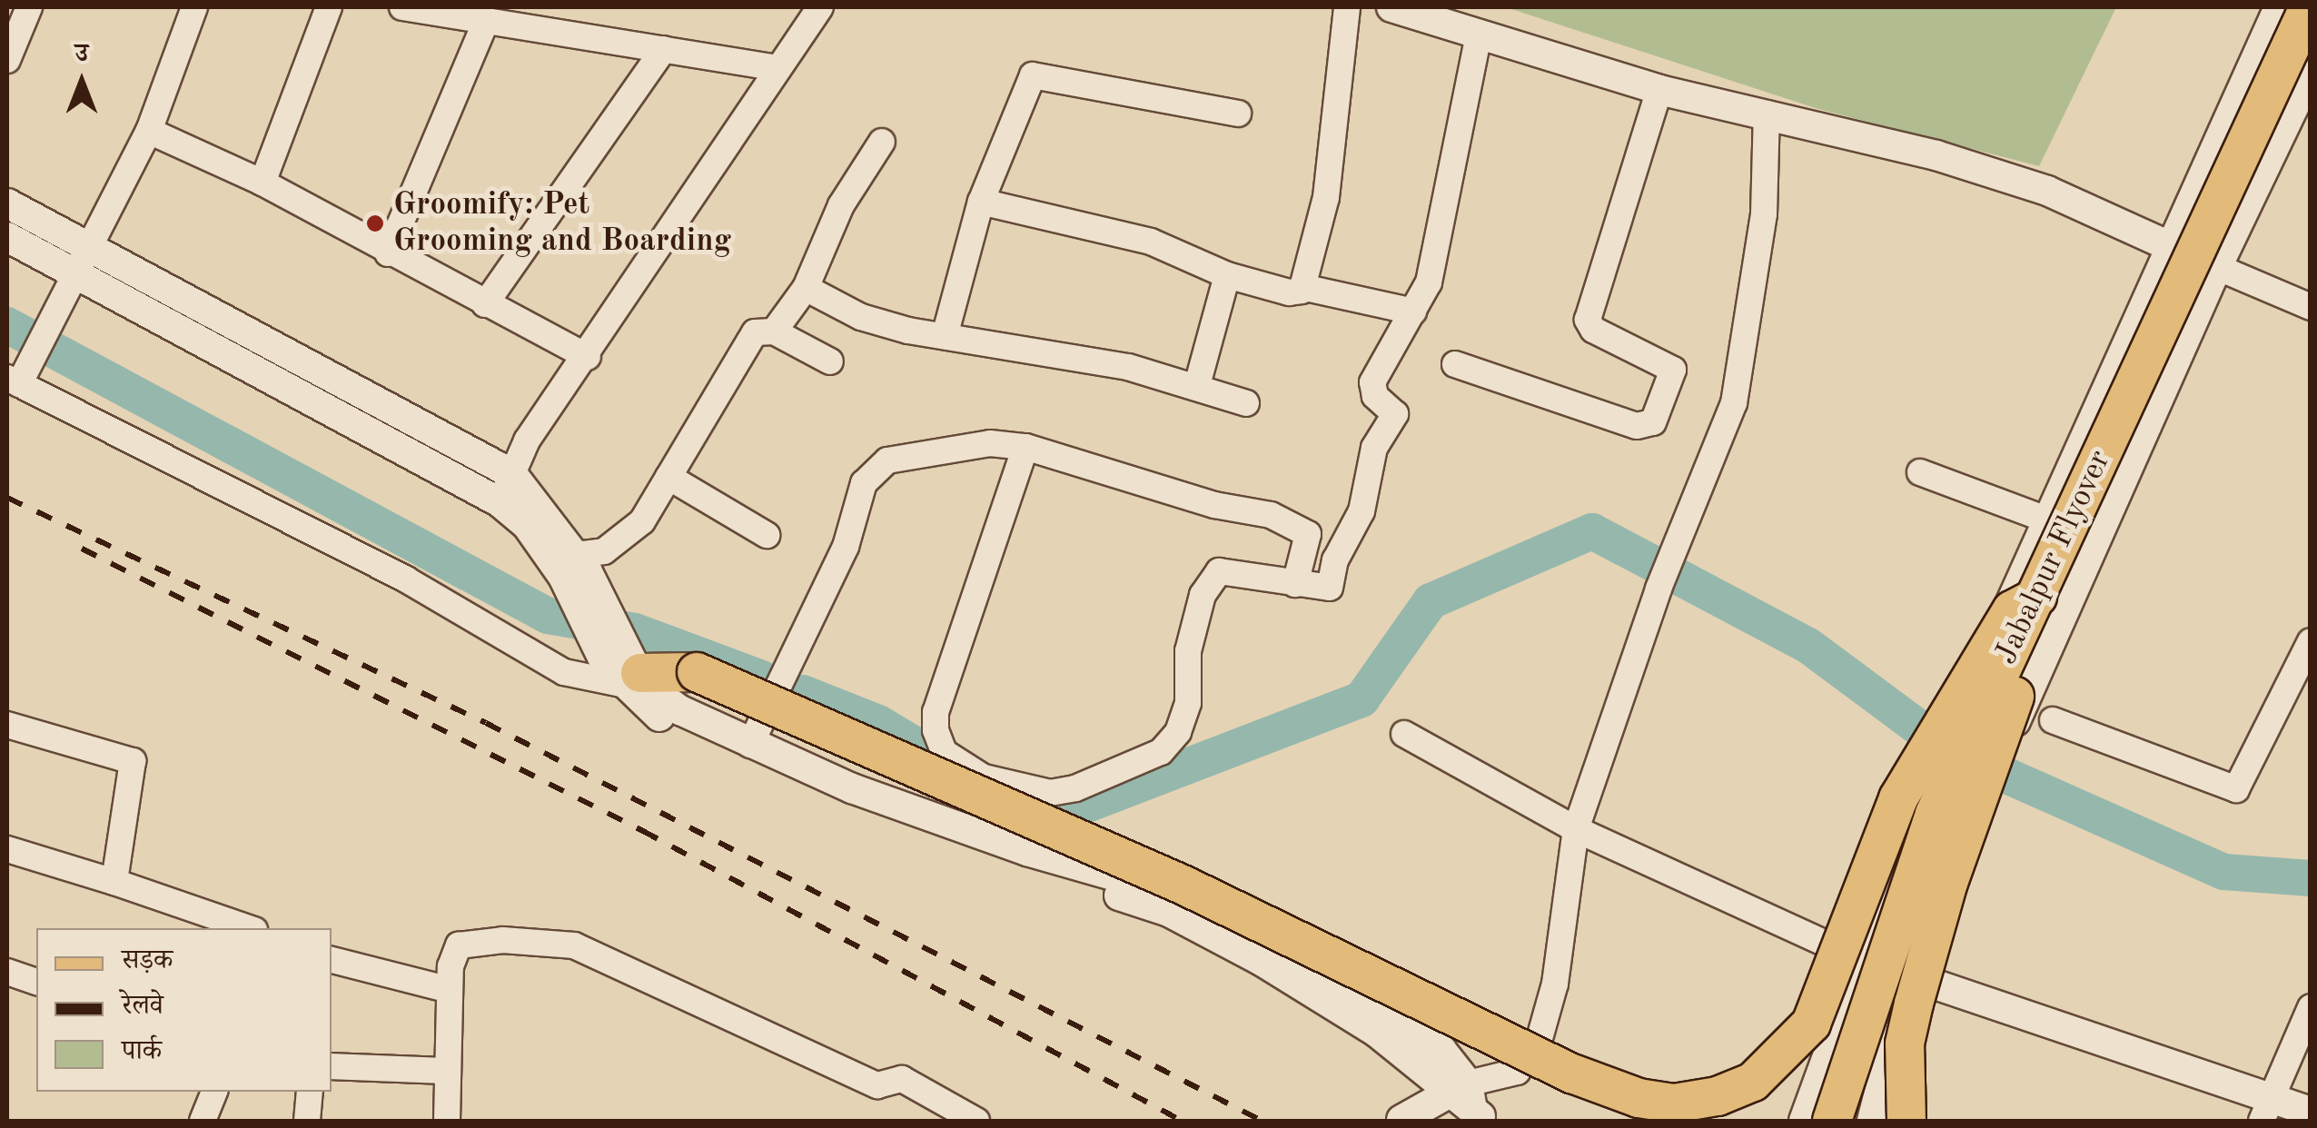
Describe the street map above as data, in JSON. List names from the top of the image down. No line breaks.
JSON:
{"streets":{"main road":["Jabalpur Flyover"]},"places":["Groomify: Pet Grooming and Boarding"],"legend":["सड़क","रेलवे","पार्क"],"north":"top"}
